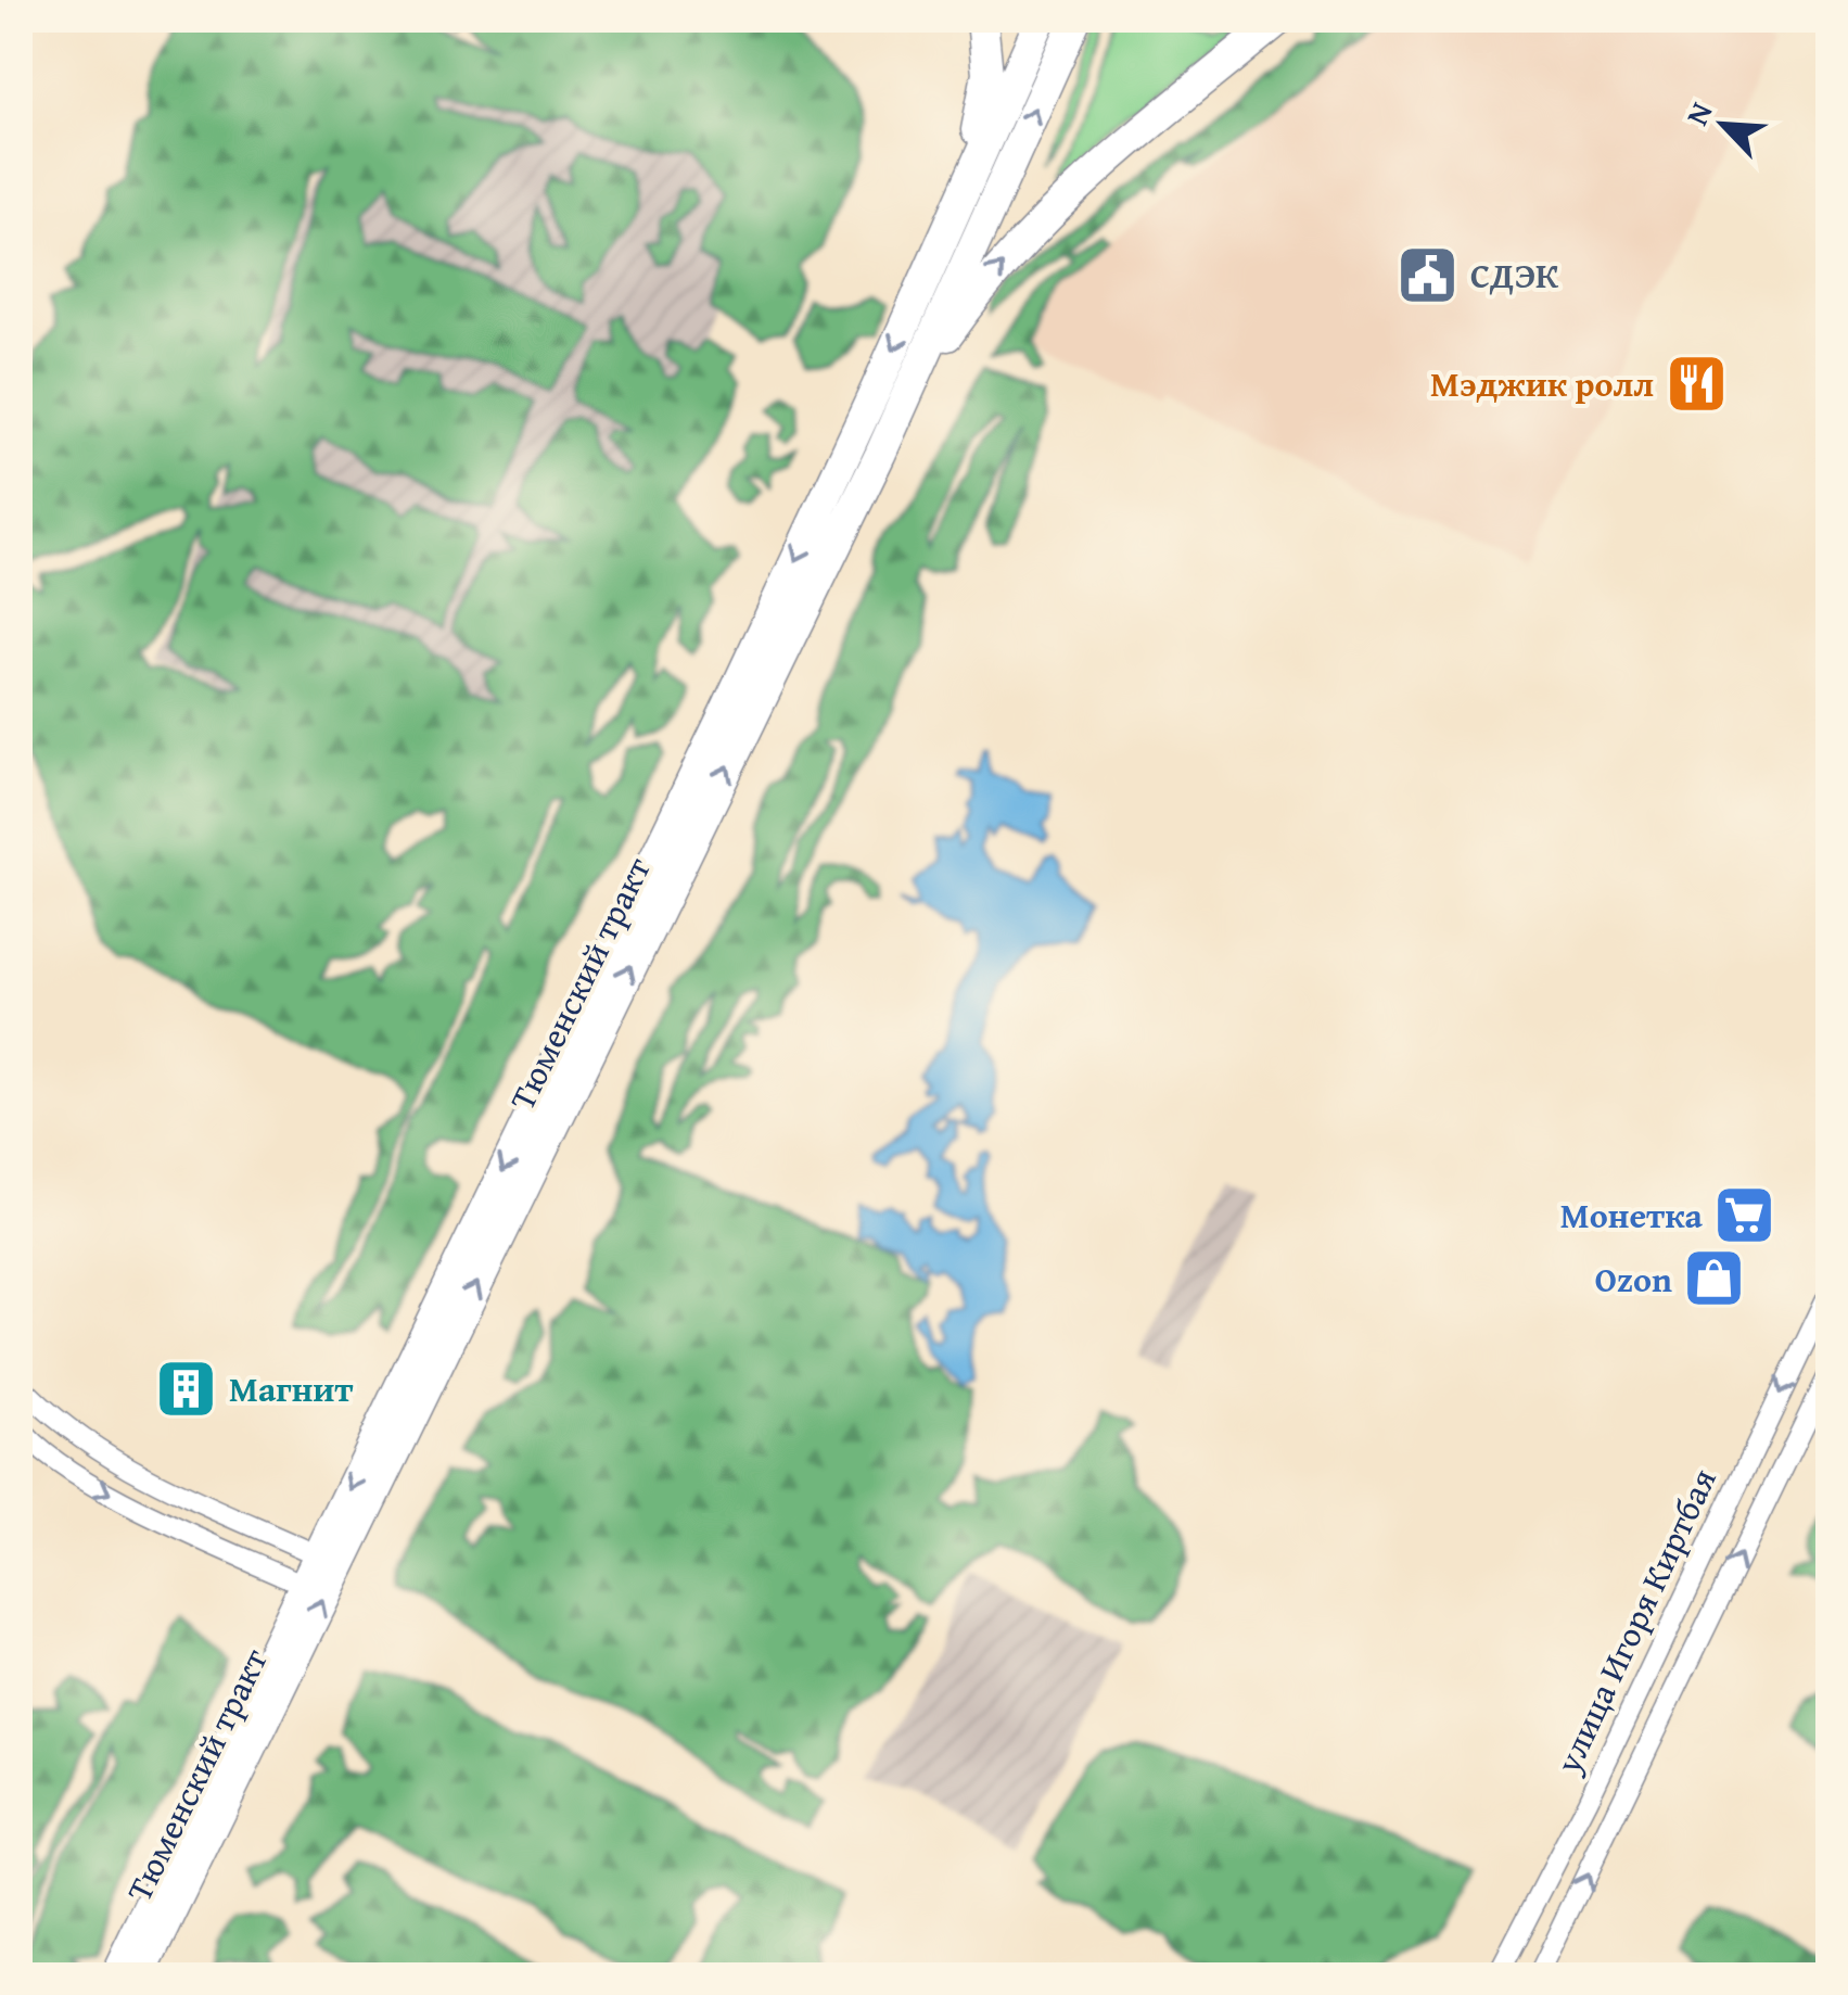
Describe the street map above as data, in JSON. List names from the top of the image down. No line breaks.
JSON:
{"streets":{"main road":["Тюменский тракт"],"street":["улица Игоря Киртбая"]},"places":{"public building":["СДЭК"],"restaurant":["Мэджик ролл"],"supermarket":["Монетка"],"shop":["Ozon"],"building":["Магнит"]},"north":"top left"}
